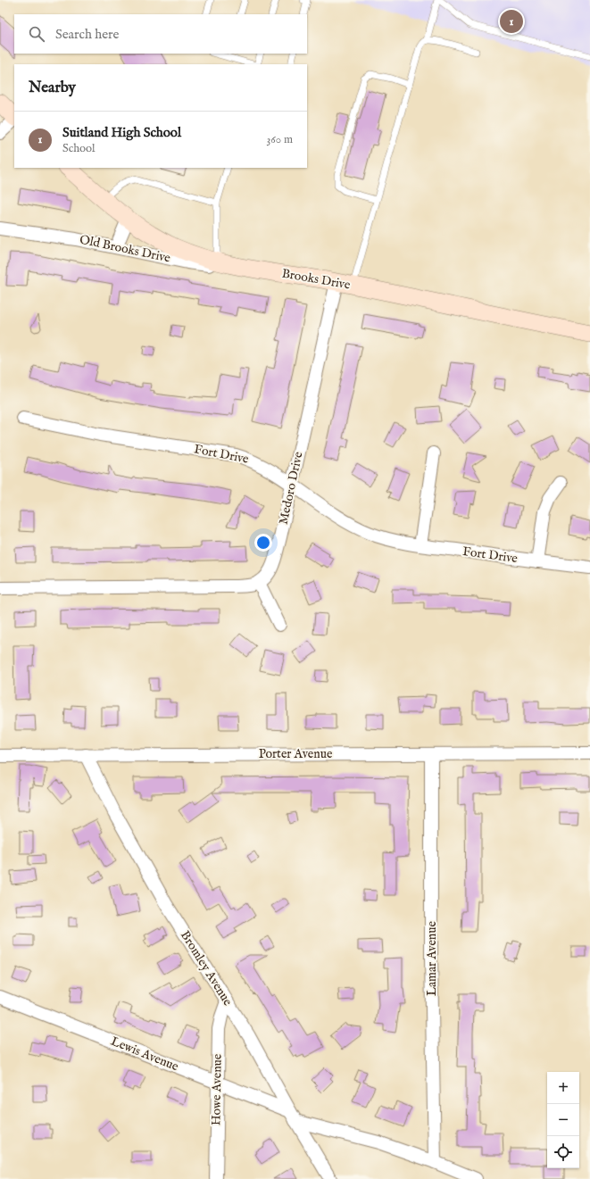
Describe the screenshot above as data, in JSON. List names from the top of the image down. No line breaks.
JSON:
{"streets":{"street":["Old Brooks Drive","Brooks Drive","Fort Drive","Medoro Drive","Porter Avenue","Lamar Avenue","Bromley Avenue","Lewis Avenue","Howe Avenue"]},"crossings":[["Old Brooks Drive","Brooks Drive"],["Brooks Drive","Medoro Drive"],["Fort Drive","Medoro Drive"],["Porter Avenue","Lamar Avenue"],["Porter Avenue","Bromley Avenue"],["Lamar Avenue","Lewis Avenue"],["Bromley Avenue","Lewis Avenue"],["Bromley Avenue","Howe Avenue"],["Lewis Avenue","Howe Avenue"]],"page":{"pins":"1","search":"Search here","heading":"Nearby","list":[{"mark":"1","name":"Suitland High School","note":"School","value":"360 m"}],"map_buttons":["+","−"]}}
